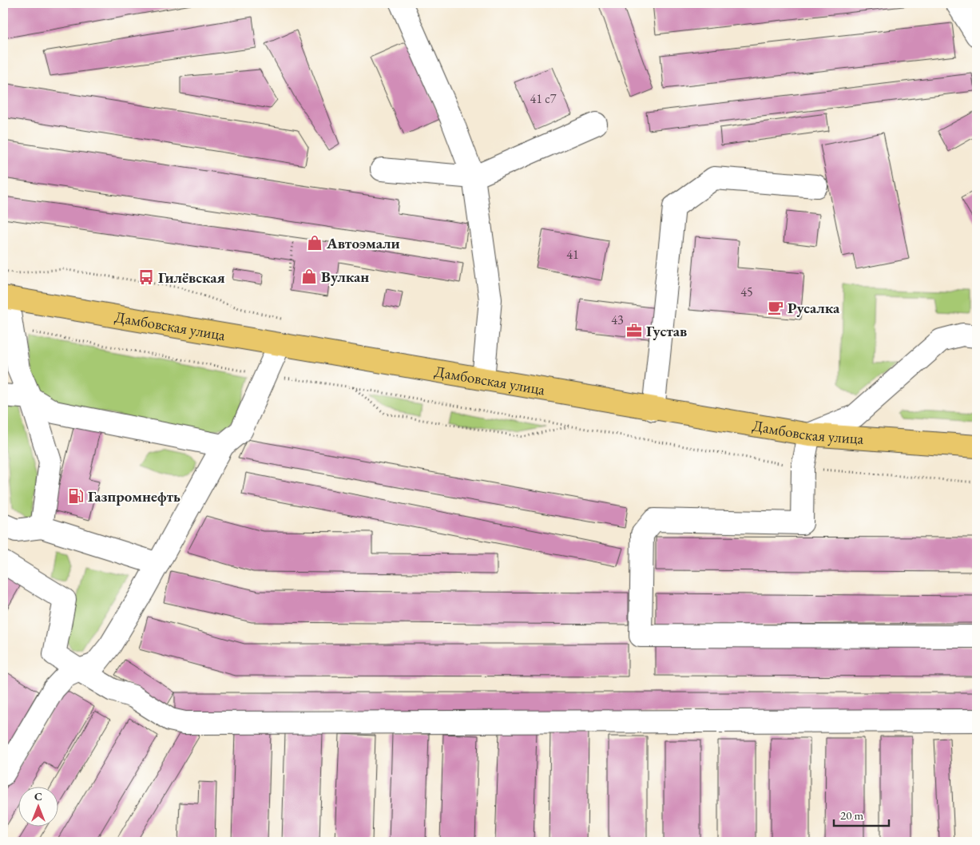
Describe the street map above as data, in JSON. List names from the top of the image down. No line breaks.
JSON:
{"streets":{"main road":["Дамбовская улица"]},"places":{"shop":["Автоэмали","Вулкан"],"bus stop":["Гилёвская"],"cafe":["Русалка"],"office":["Густав"],"fuel station":["Газпромнефть"]},"house_numbers":["41 с7","41","45","43"],"scale_bar":"20 m","north":"top"}
